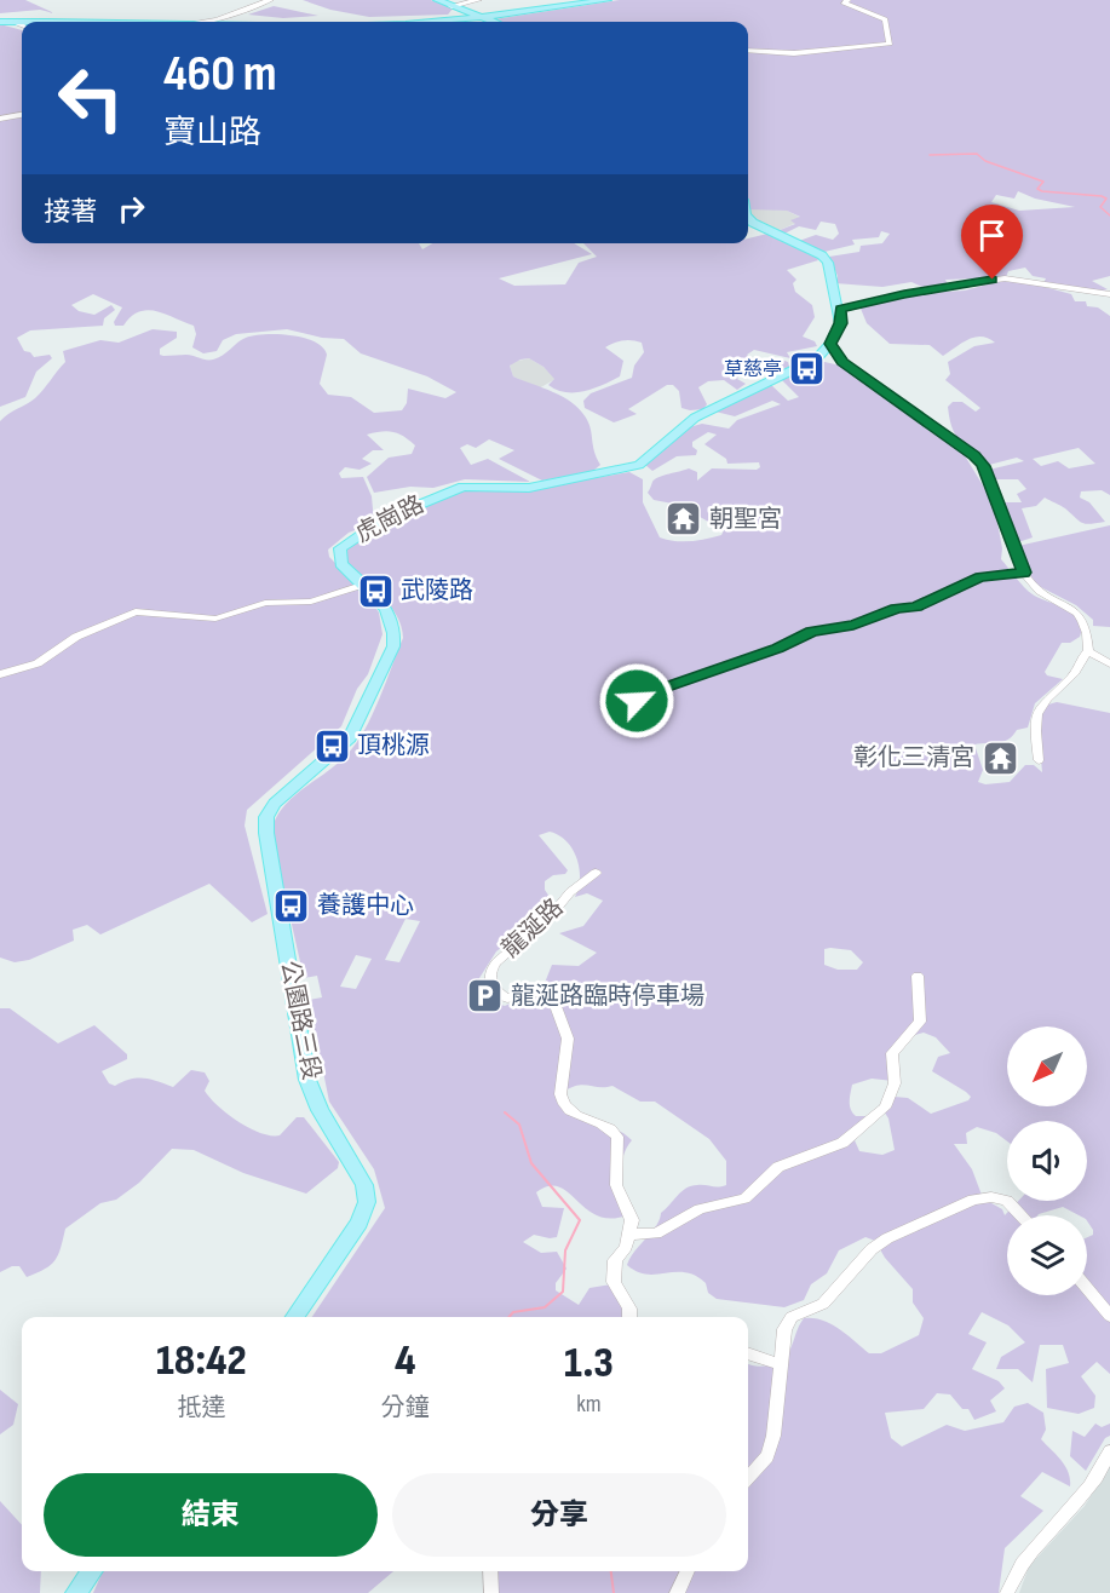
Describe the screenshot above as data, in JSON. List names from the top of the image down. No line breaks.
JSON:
{"streets":{"main road":["虎崗路","公園路三段"],"street":["龍涎路"]},"crossings":[["虎崗路","公園路三段"]],"places":{"bus stop":["草慈亭","武陵路","頂桃源","養護中心"],"temple":["朝聖宮","彰化三清宮"],"parking":["龍涎路臨時停車場"]},"north":"bottom left","page":{"turn":["460 m","寶山路"],"then":"接著","eta":["18:42","抵達","4","分鐘","1.3","km"],"buttons":["結束","分享"]}}
